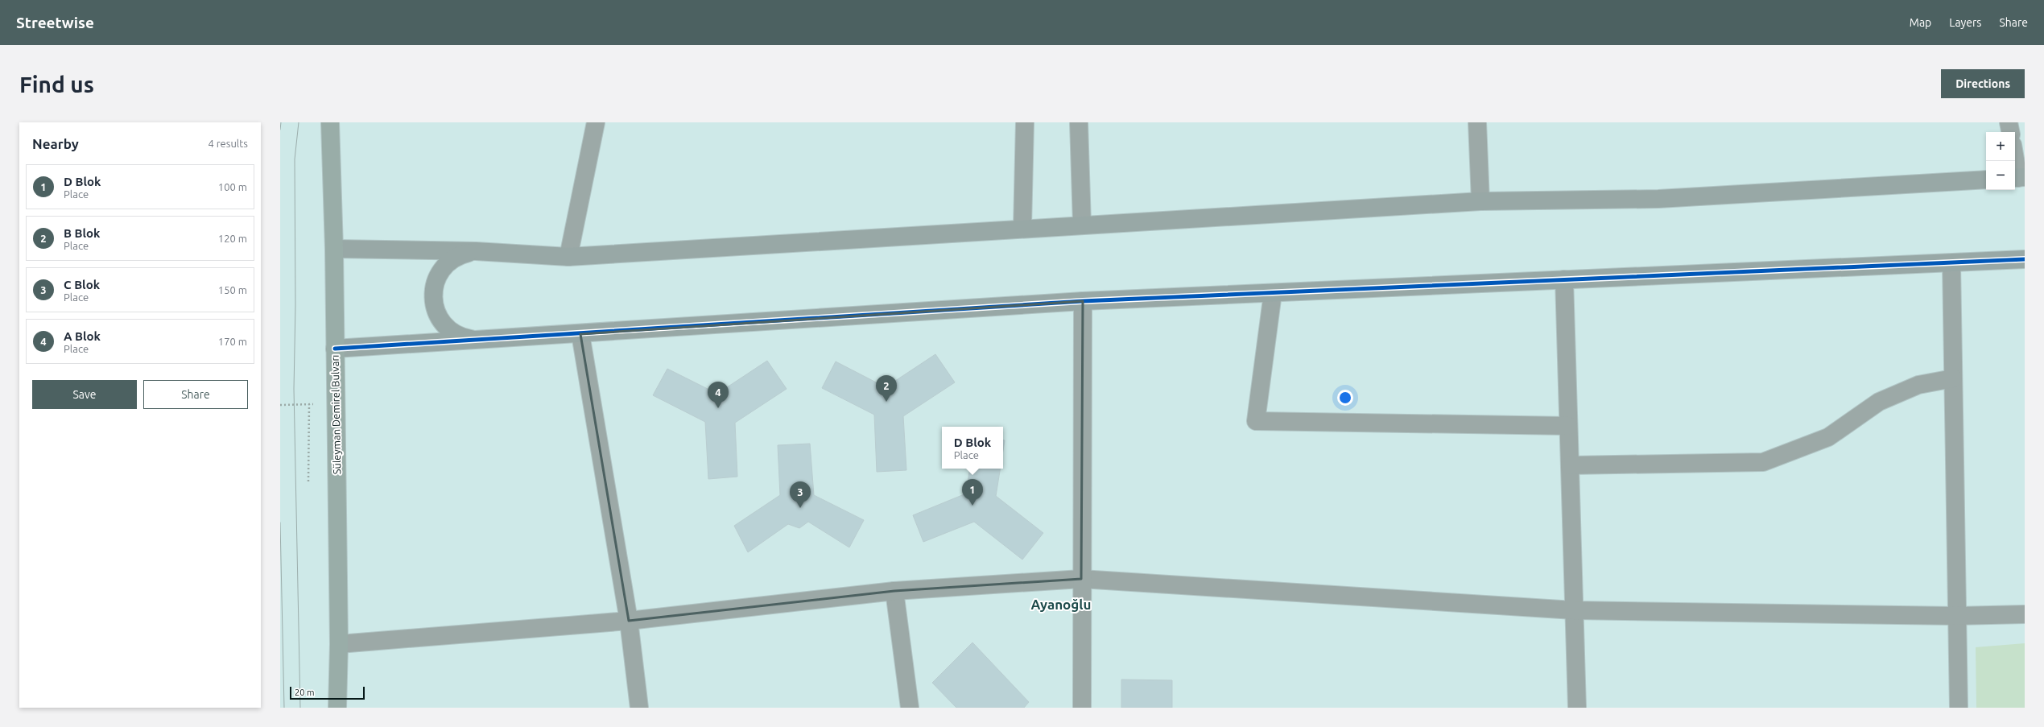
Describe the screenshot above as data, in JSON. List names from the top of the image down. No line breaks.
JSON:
{"streets":{"main road":["Süleyman Demirel Bulvarı"]},"districts":["Ayanoğlu"],"scale_bar":"20 m","page":{"header":"Streetwise","nav":["Map","Layers","Share"],"buttons":["Directions",["Save","Share"]],"title":"Find us","heading":["Nearby","4 results"],"map_buttons":["+","−"],"list":[{"mark":"1","name":"D Blok","note":"Place","value":"100 m"},{"mark":"2","name":"B Blok","note":"Place","value":"120 m"},{"mark":"3","name":"C Blok","note":"Place","value":"150 m"},{"mark":"4","name":"A Blok","note":"Place","value":"170 m"}],"pins":["2","4","1","3"],"popup":["D Blok","Place"],"scale":"20 m"}}
